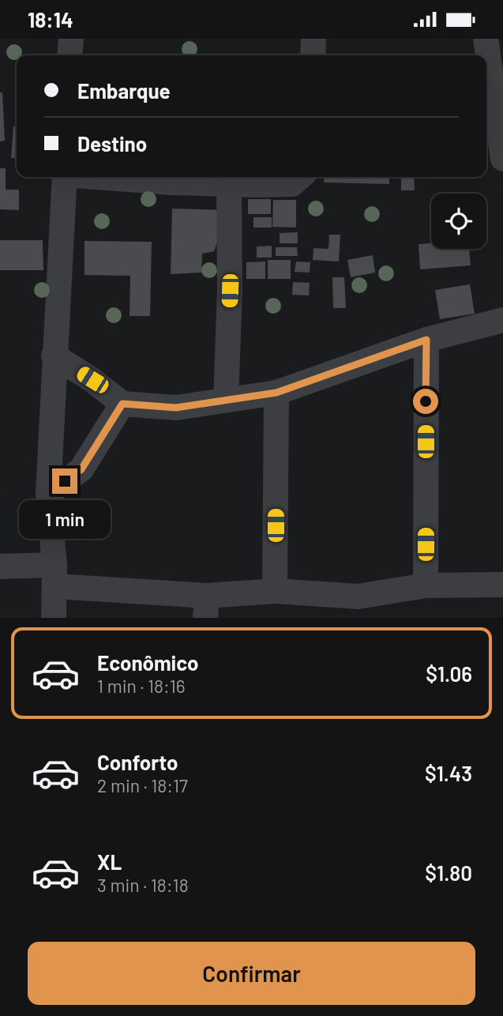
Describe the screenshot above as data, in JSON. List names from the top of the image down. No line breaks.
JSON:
{"page":{"status":"18:14","banner":["Embarque","Destino"],"bubble":"1 min","list":[{"name":"Econômico","note":"1 min · 18:16","value":"$1.06"},{"name":"Conforto","note":"2 min · 18:17","value":"$1.43"},{"name":"XL","note":"3 min · 18:18","value":"$1.80"}],"buttons":"Confirmar"}}
